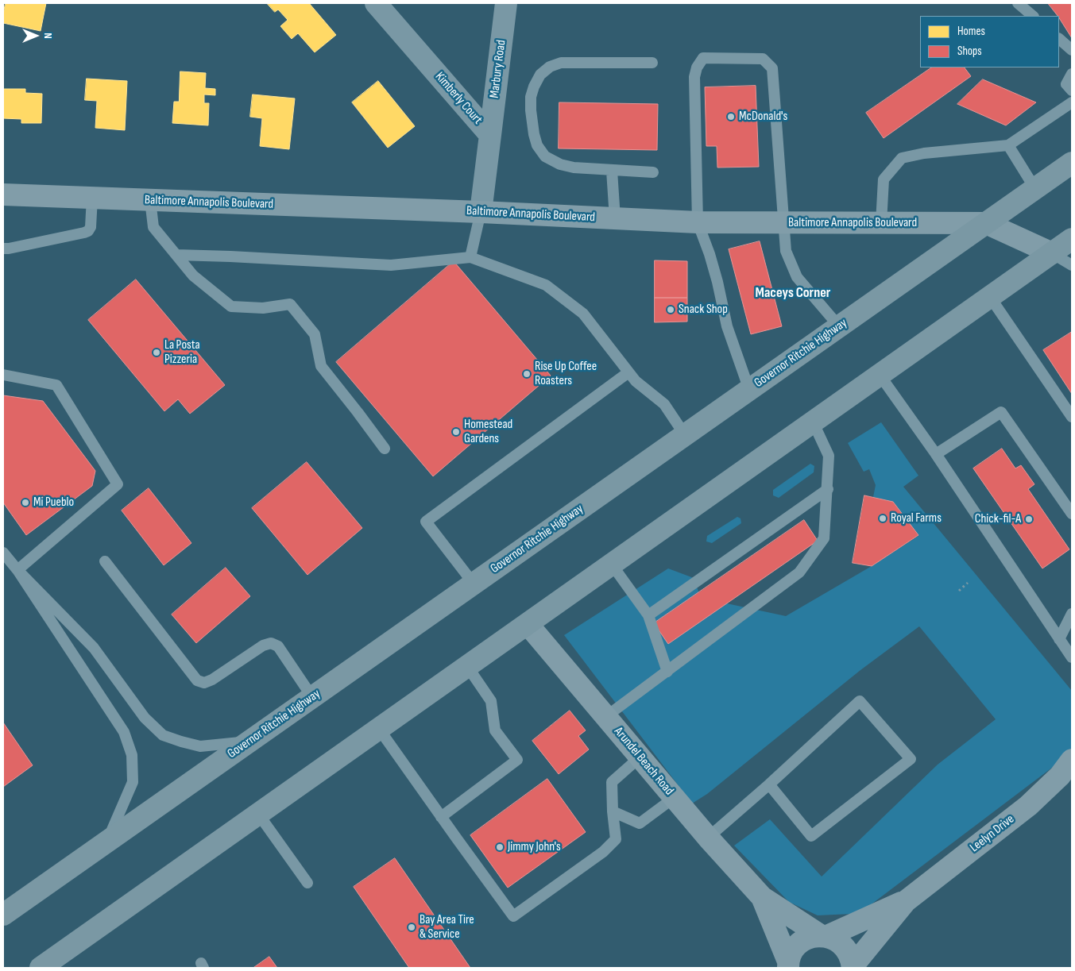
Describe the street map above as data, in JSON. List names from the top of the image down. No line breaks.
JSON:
{"streets":{"highway":["Governor Ritchie Highway"],"street":["Marbury Road","Kimberly Court","Baltimore Annapolis Boulevard","Arundel Beach Road","Leelyn Drive"]},"crossings":[["Marbury Road","Kimberly Court"],["Kimberly Court","Baltimore Annapolis Boulevard"],["Baltimore Annapolis Boulevard","Governor Ritchie Highway"],["Arundel Beach Road","Leelyn Drive"]],"districts":["Maceys Corner"],"places":["McDonald's","Snack Shop","La Posta Pizzeria","Rise Up Coffee Roasters","Homestead Gardens","Mi Pueblo","Royal Farms","Chick-fil-A","Jimmy John's","Bay Area Tire & Service"],"legend":["Homes","Shops"],"north":"right"}
